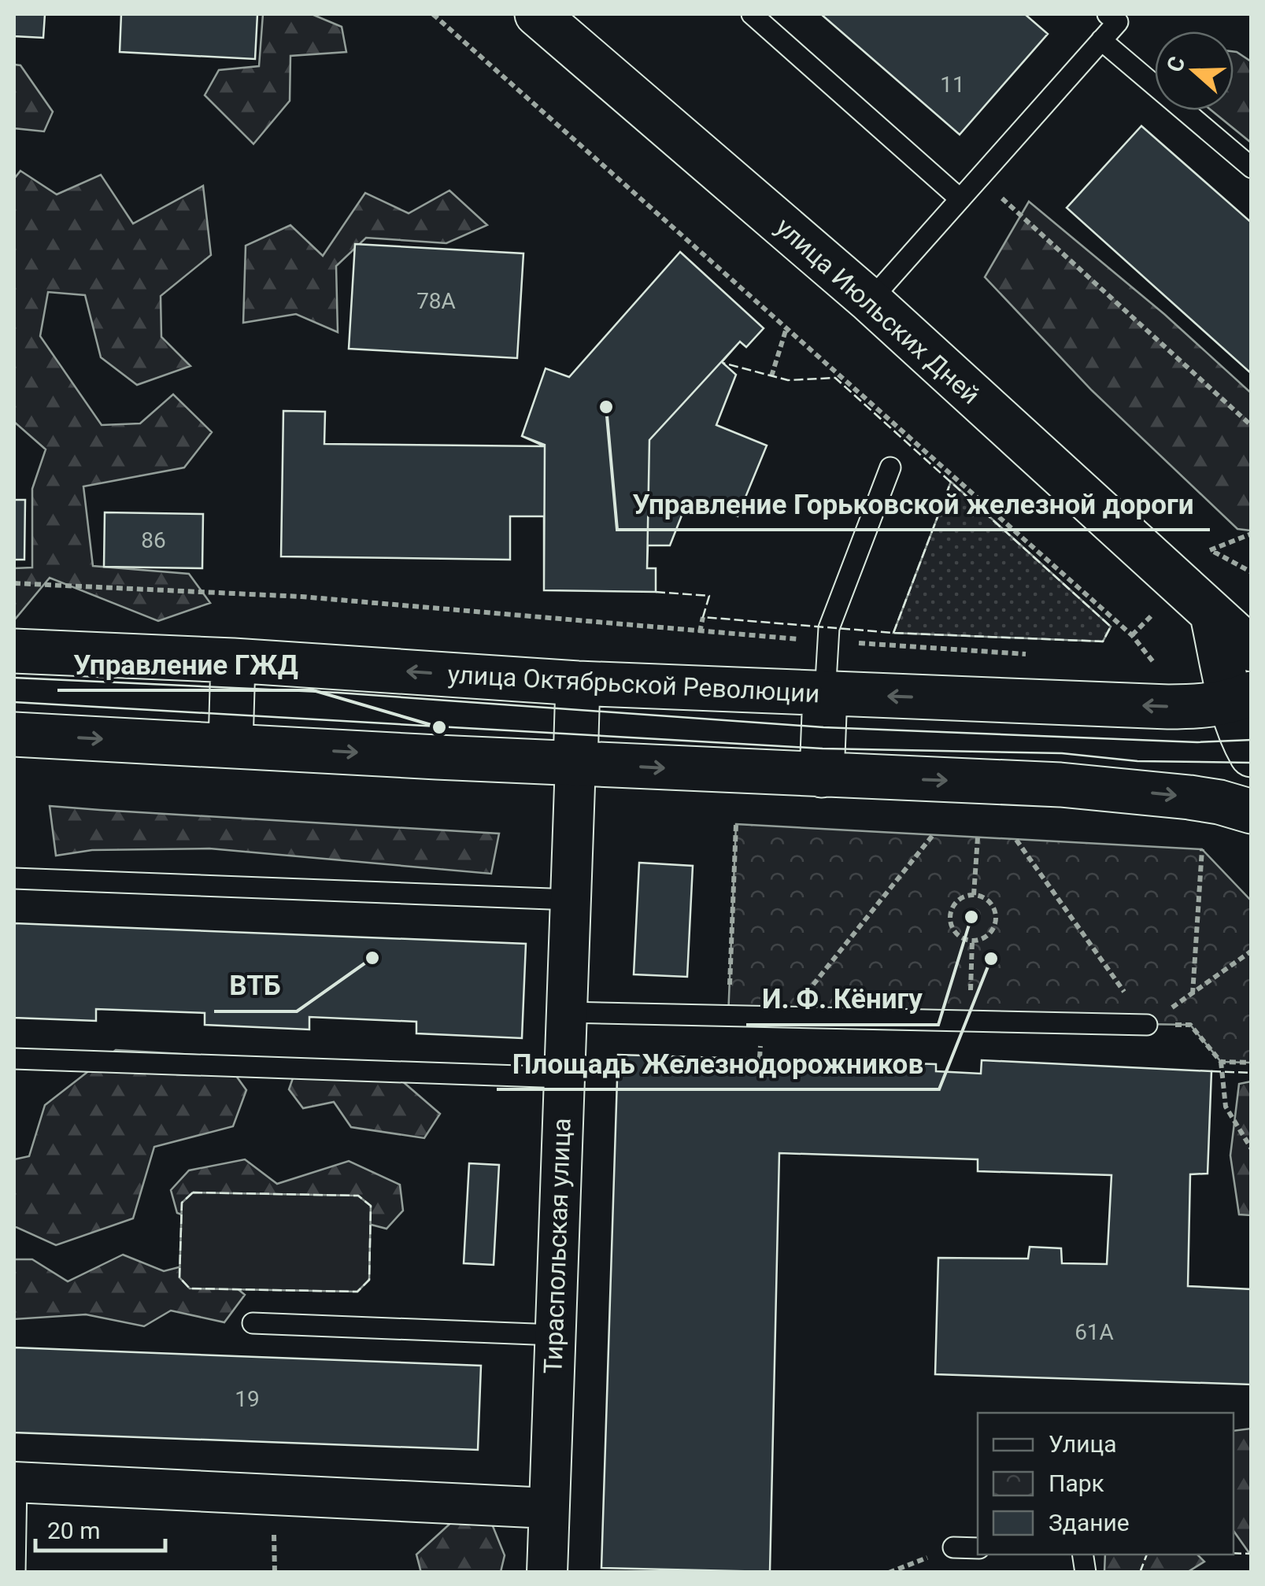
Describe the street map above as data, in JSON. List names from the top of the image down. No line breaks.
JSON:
{"streets":{"main road":["улица Июльских Дней","улица Октябрьской Революции","Тираспольская улица"]},"crossings":[["улица Октябрьской Революции","Тираспольская улица"]],"places":["Управление Горьковской железной дороги","Управление ГЖД","И. Ф. Кёнигу","ВТБ","Площадь Железнодорожников"],"house_numbers":["11","78А","86","61А","19"],"legend":["Улица","Парк","Здание"],"scale_bar":"20 m","north":"left"}
